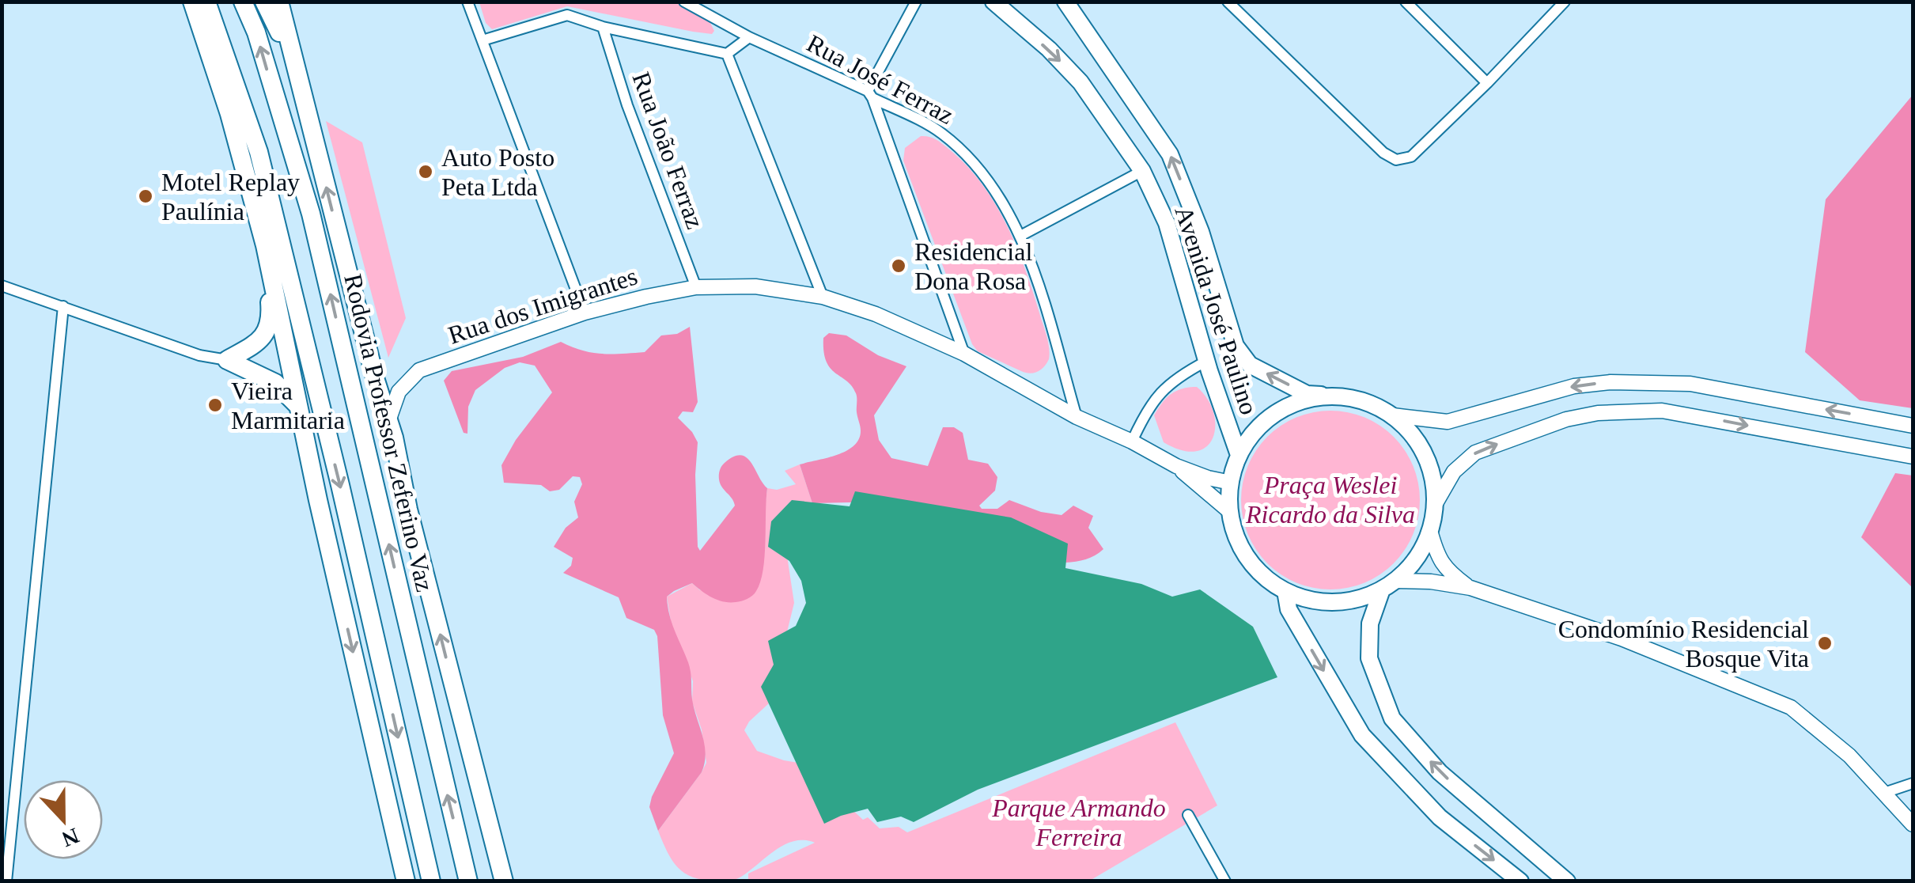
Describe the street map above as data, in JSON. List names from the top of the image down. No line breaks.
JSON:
{"streets":{"highway":["Rodovia Professor Zeferino Vaz"],"main road":["Avenida José Paulino"],"street":["Rua José Ferraz","Rua João Ferraz","Rua dos Imigrantes"]},"crossings":[["Rua José Ferraz","Rua dos Imigrantes"],["Rua João Ferraz","Rua dos Imigrantes"],["Rua dos Imigrantes","Avenida José Paulino"]],"parks":["Praça Weslei Ricardo da Silva","Parque Armando Ferreira"],"places":["Auto Posto Peta Ltda","Motel Replay Paulínia","Residencial Dona Rosa","Vieira Marmitaria","Condomínio Residencial Bosque Vita"],"north":"bottom"}
